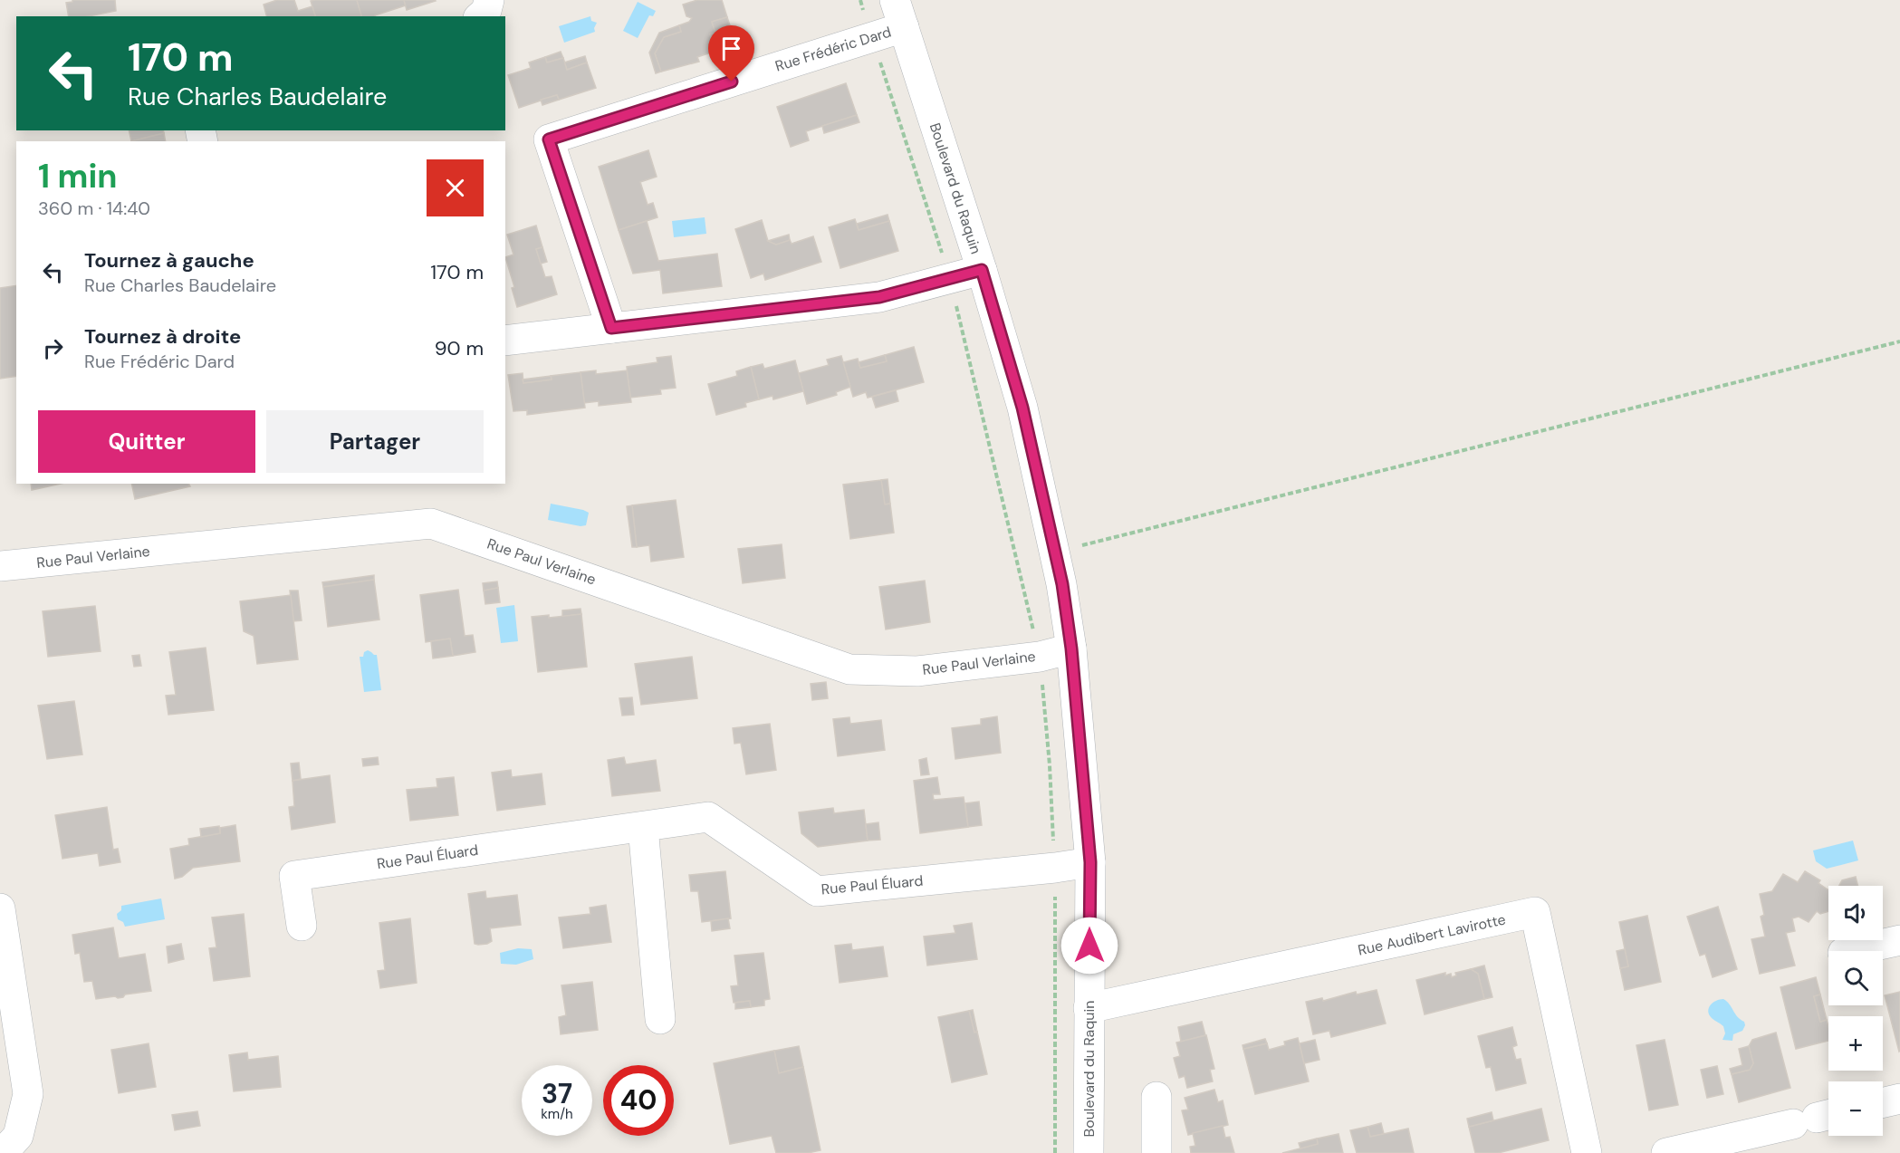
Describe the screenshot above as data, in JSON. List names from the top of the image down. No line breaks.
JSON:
{"streets":{"street":["Rue Frédéric Dard","Boulevard du Raquin","Rue Paul Verlaine","Rue Paul Éluard","Rue Audibert Lavirotte"]},"crossings":[["Rue Frédéric Dard","Boulevard du Raquin"],["Boulevard du Raquin","Rue Paul Verlaine"],["Boulevard du Raquin","Rue Paul Éluard"],["Boulevard du Raquin","Rue Audibert Lavirotte"]],"page":{"turn":["170 m","Rue Charles Baudelaire"],"heading":["1 min","360 m · 14:40"],"list":[{"name":"Tournez à gauche","note":"Rue Charles Baudelaire","value":"170 m"},{"name":"Tournez à droite","note":"Rue Frédéric Dard","value":"90 m"}],"buttons":["Quitter","Partager"],"map_buttons":["+","−"],"speed":"37 km/h","limit":"40"}}
